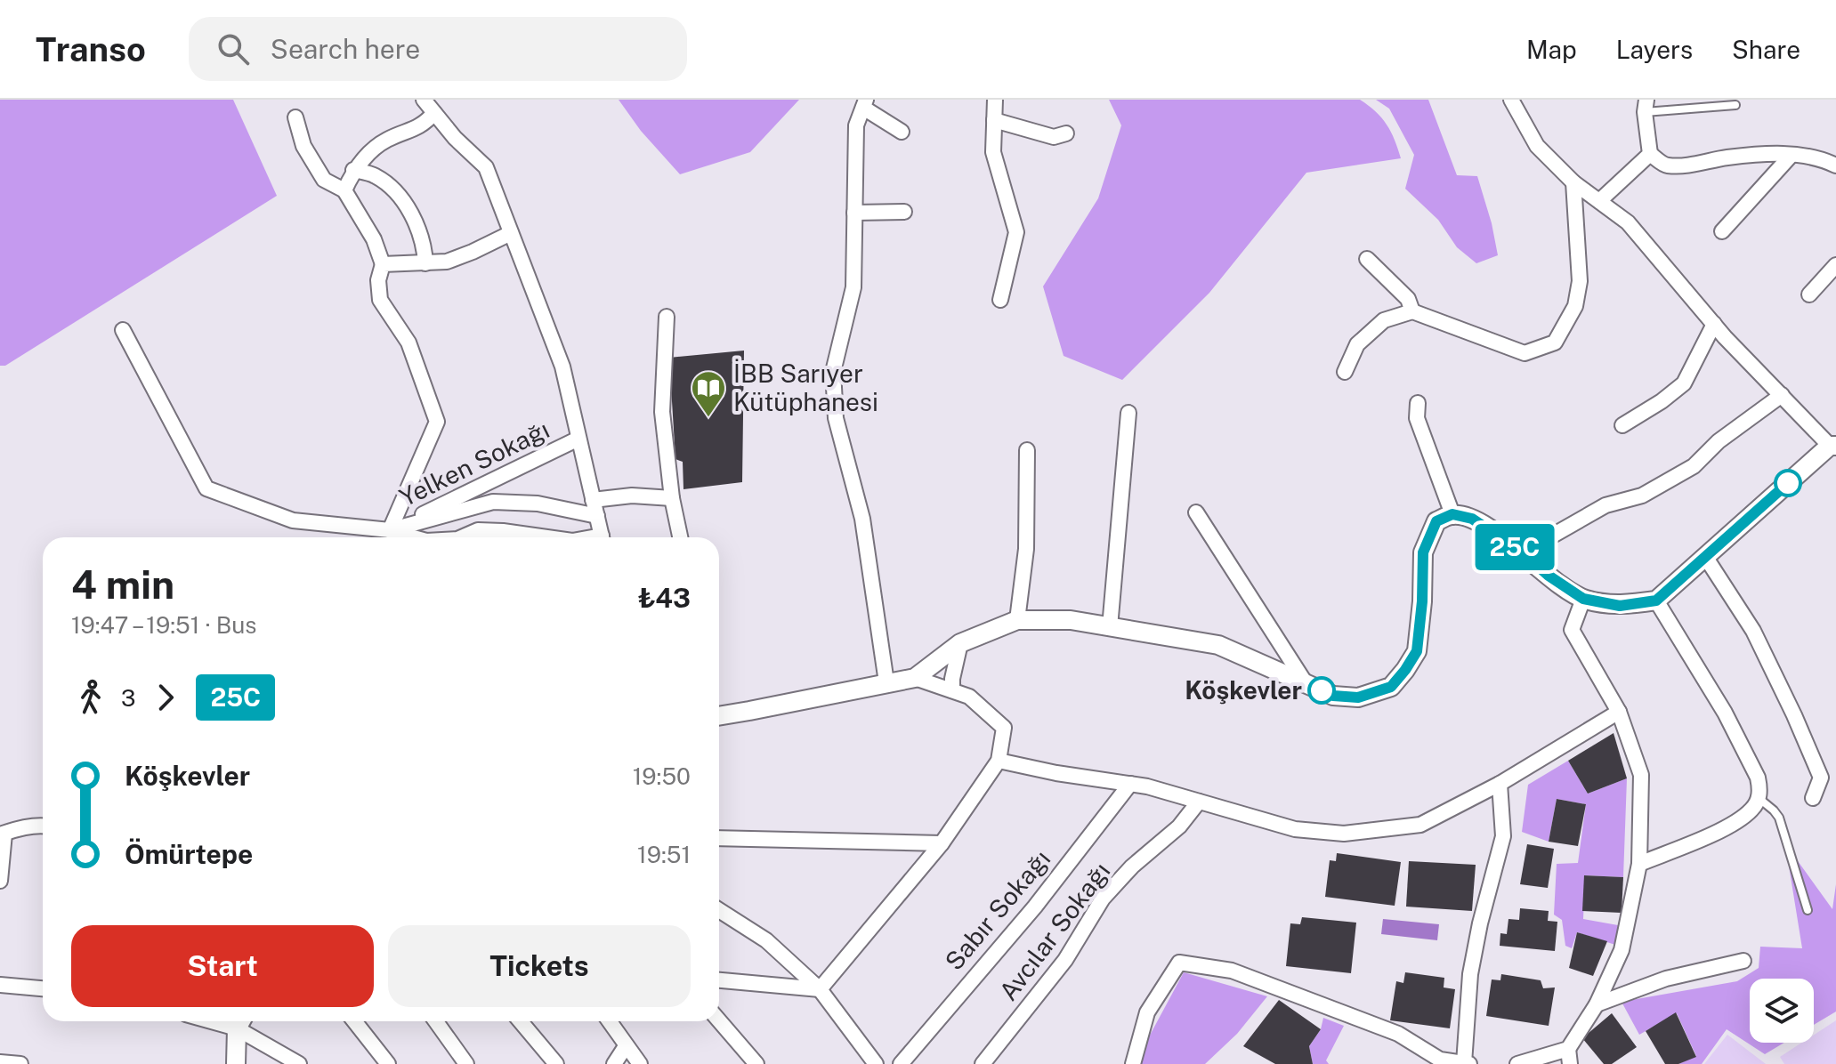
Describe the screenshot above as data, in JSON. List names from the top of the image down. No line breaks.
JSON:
{"streets":{"street":["Yelken Sokağı","Sabır Sokağı","Avcılar Sokağı"]},"places":{"library":["İBB Sarıyer Kütüphanesi"],"other":["Köşkevler"]},"lines":["bus line 25C"],"page":{"header":"Transo","search":"Search here","nav":["Map","Layers","Share"],"on_map":"25C","heading":["4 min","19:47 – 19:51 · Bus","₺43"],"legs":["3","25C"],"list":[{"name":"Köşkevler","value":"19:50"},{"name":"Ömürtepe","value":"19:51"}],"buttons":["Start","Tickets"]}}
